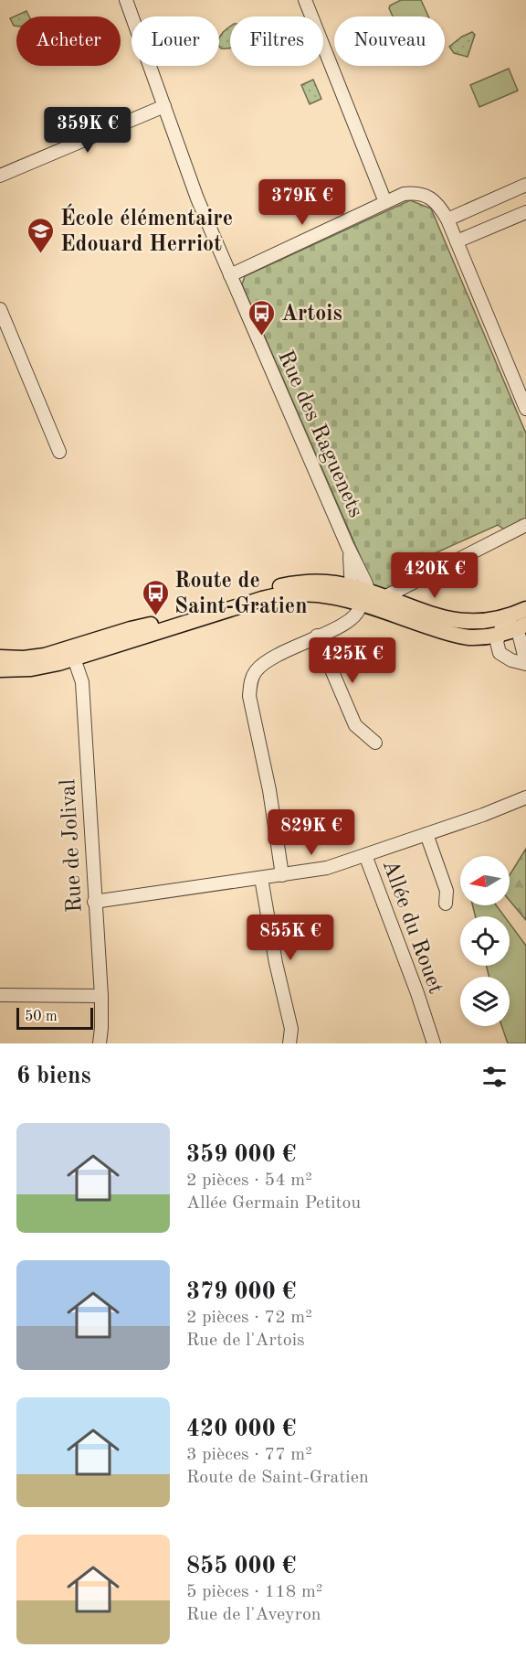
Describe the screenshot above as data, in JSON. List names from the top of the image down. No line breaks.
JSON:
{"streets":{"street":["Rue des Raguenets","Rue de Jolival","Allée du Rouet"]},"places":{"school or university":["École élémentaire Edouard Herriot"],"bus stop":["Artois","Route de Saint-Gratien"]},"scale_bar":"50 m","north":"left","page":{"chip":["Acheter","Louer","Filtres","Nouveau"],"price":["359K €","379K €","420K €","425K €","829K €","855K €"],"scale":"50 m","heading":"6 biens","list":[{"name":"359 000 €","note":"2 pièces · 54 m² · Allée Germain Petitou"},{"name":"379 000 €","note":"2 pièces · 72 m² · Rue de l'Artois"},{"name":"420 000 €","note":"3 pièces · 77 m² · Route de Saint-Gratien"},{"name":"855 000 €","note":"5 pièces · 118 m² · Rue de l'Aveyron"}]}}
